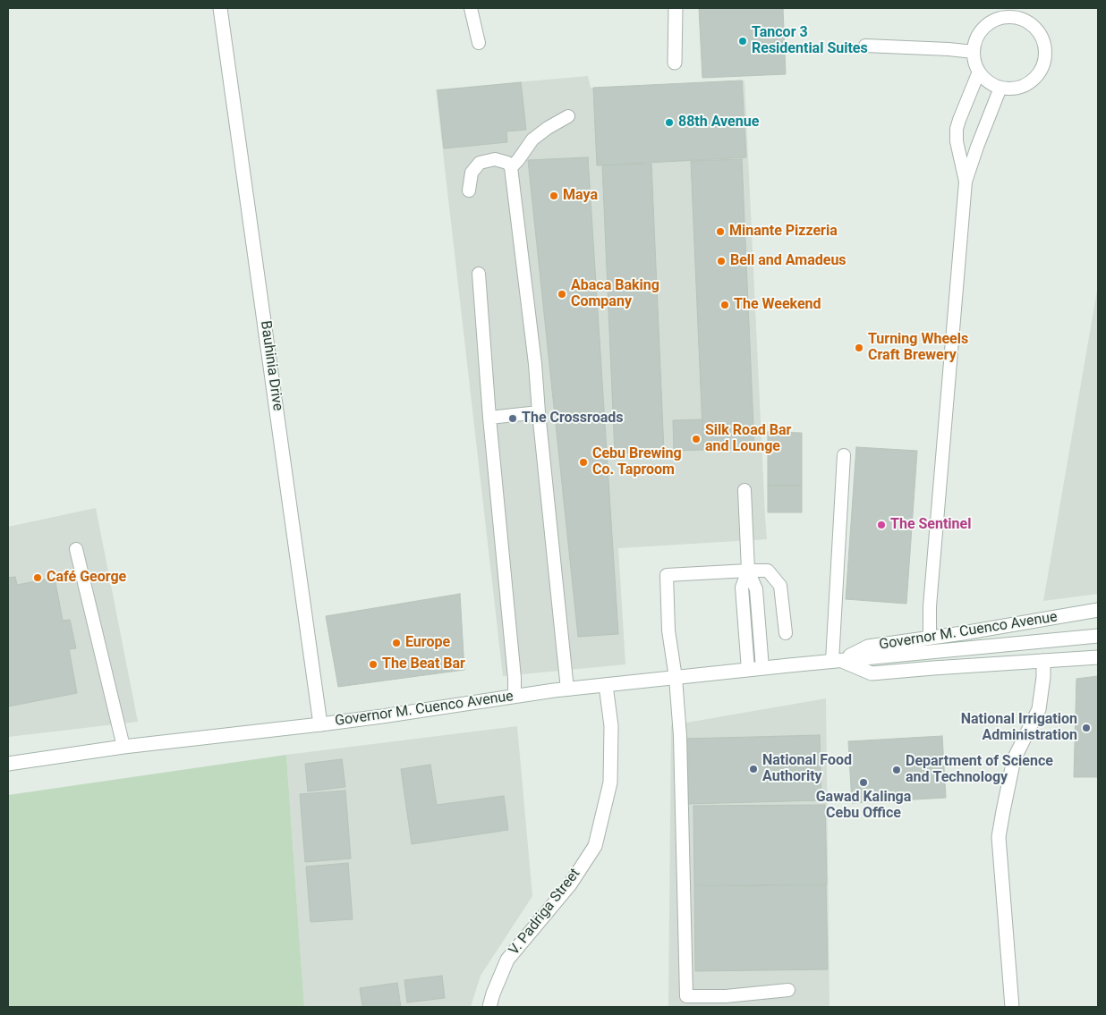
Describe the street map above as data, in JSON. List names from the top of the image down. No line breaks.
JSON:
{"streets":{"main road":["Bauhinia Drive","Governor M. Cuenco Avenue","V. Padriga Street"]},"crossings":[["Bauhinia Drive","Governor M. Cuenco Avenue"],["Governor M. Cuenco Avenue","V. Padriga Street"]],"places":["Tancor 3 Residential Suites","88th Avenue","Maya","Minante Pizzeria","Bell and Amadeus","Abaca Baking Company","The Weekend","Turning Wheels Craft Brewery","The Crossroads","Silk Road Bar and Lounge","Cebu Brewing Co. Taproom","The Sentinel","Café George","Europe","The Beat Bar","National Irrigation Administration","National Food Authority","Department of Science and Technology","Gawad Kalinga Cebu Office"]}
